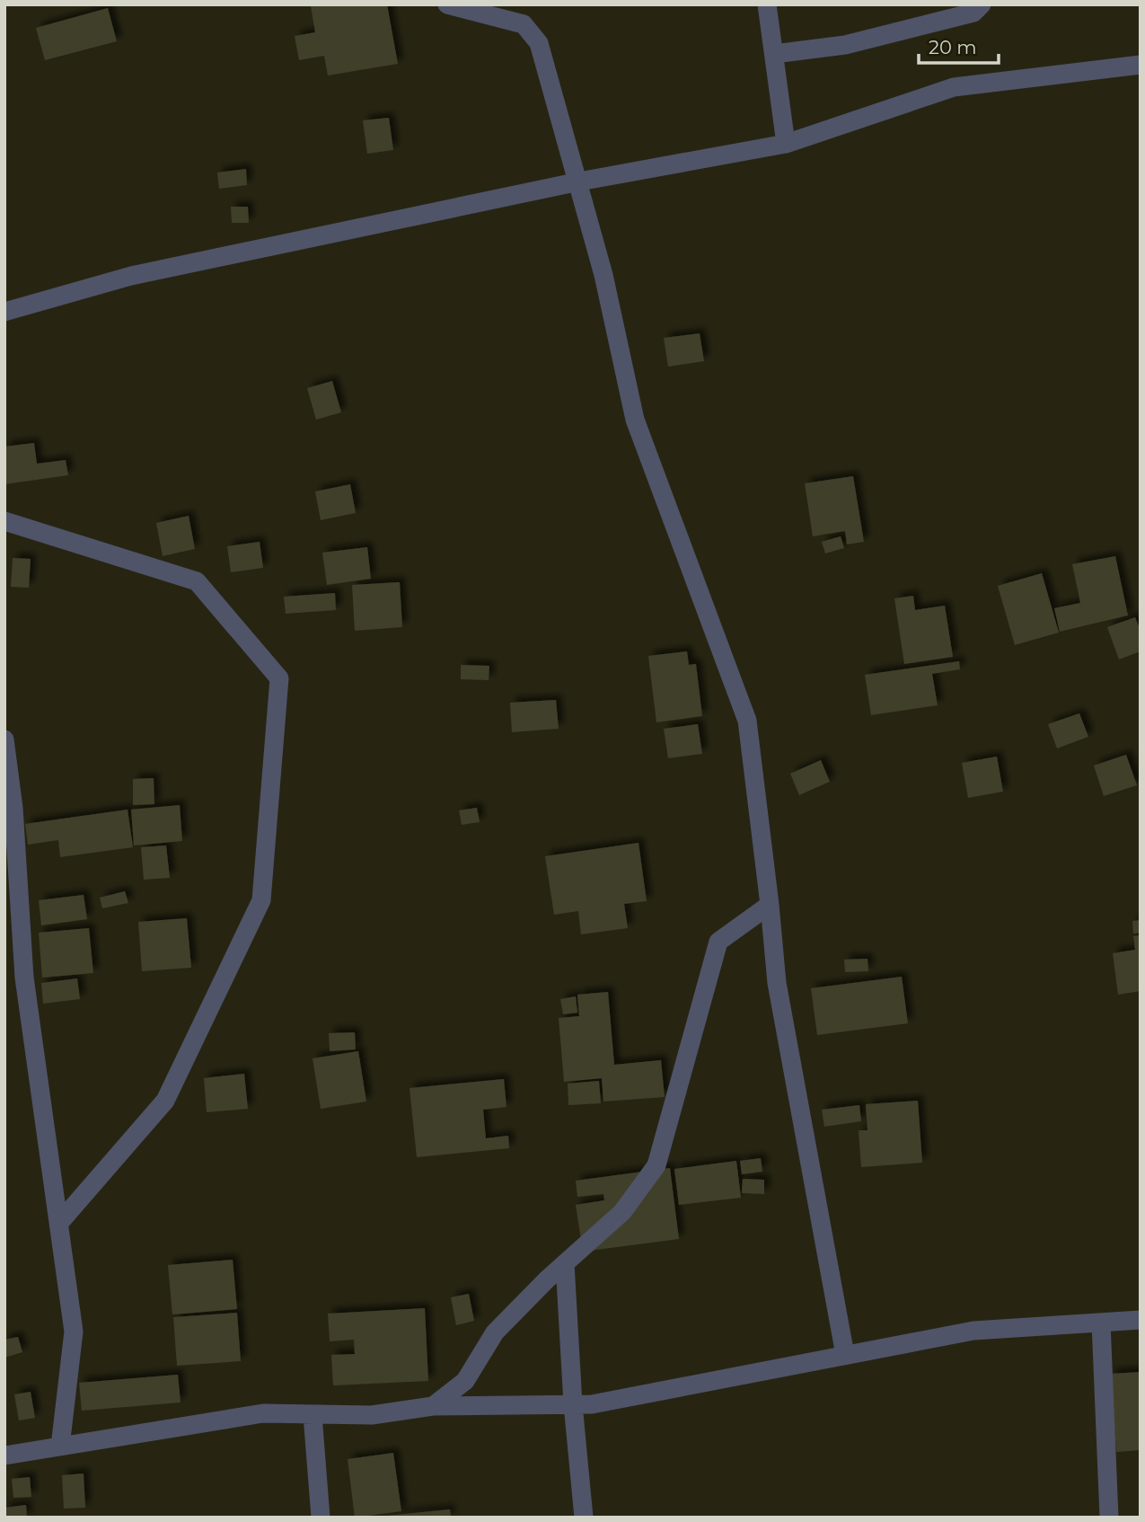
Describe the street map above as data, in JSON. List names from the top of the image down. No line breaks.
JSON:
{"scale_bar":"20 m"}
